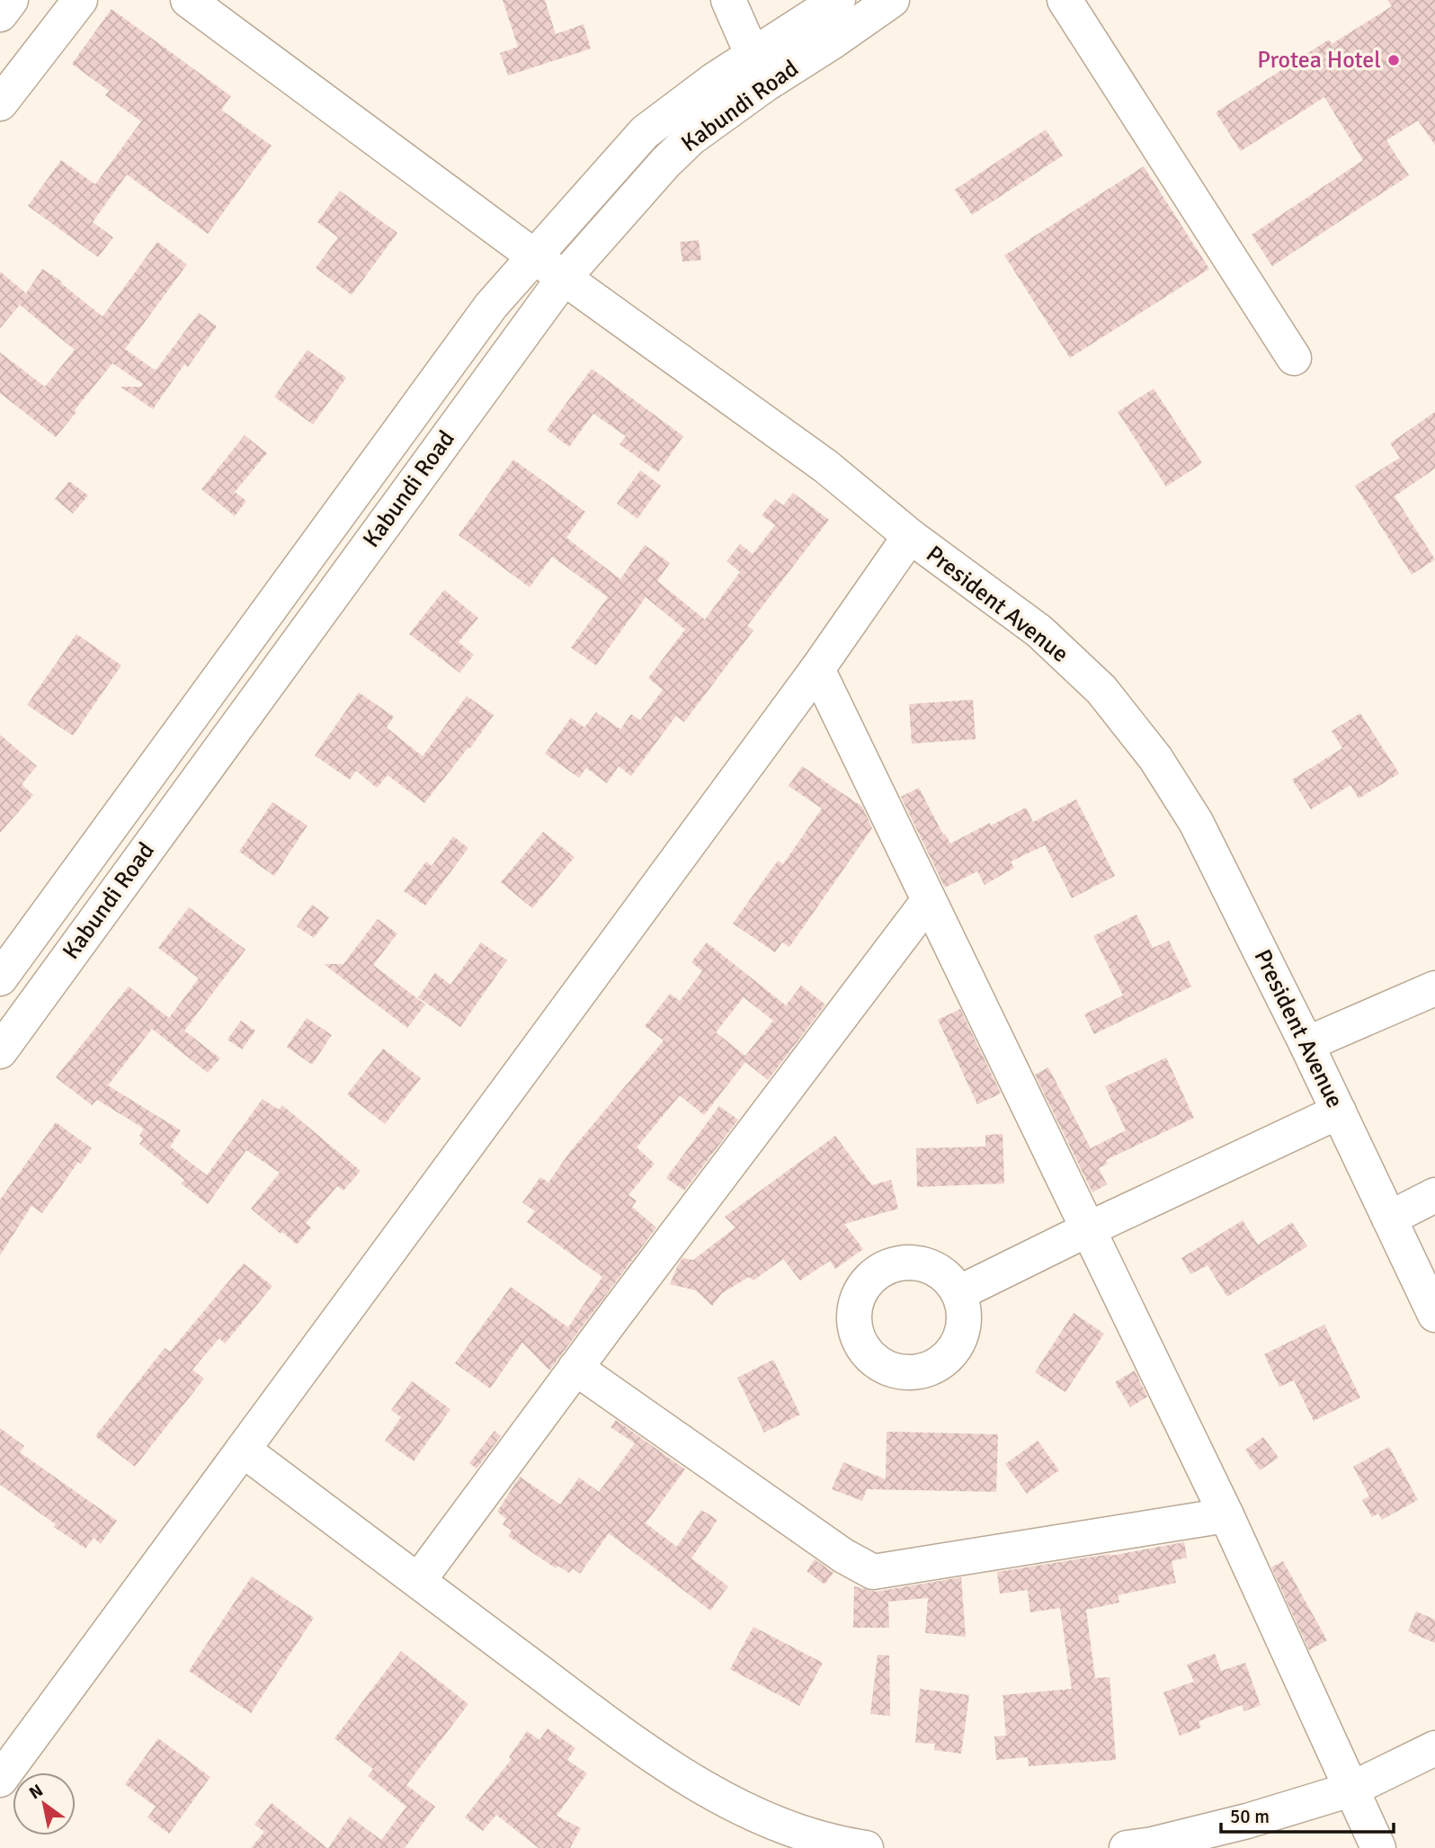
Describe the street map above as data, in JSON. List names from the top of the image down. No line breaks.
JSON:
{"streets":{"street":["Kabundi Road","President Avenue"]},"crossings":[["Kabundi Road","President Avenue"]],"places":["Protea Hotel"],"scale_bar":"50 m","north":"top left"}
